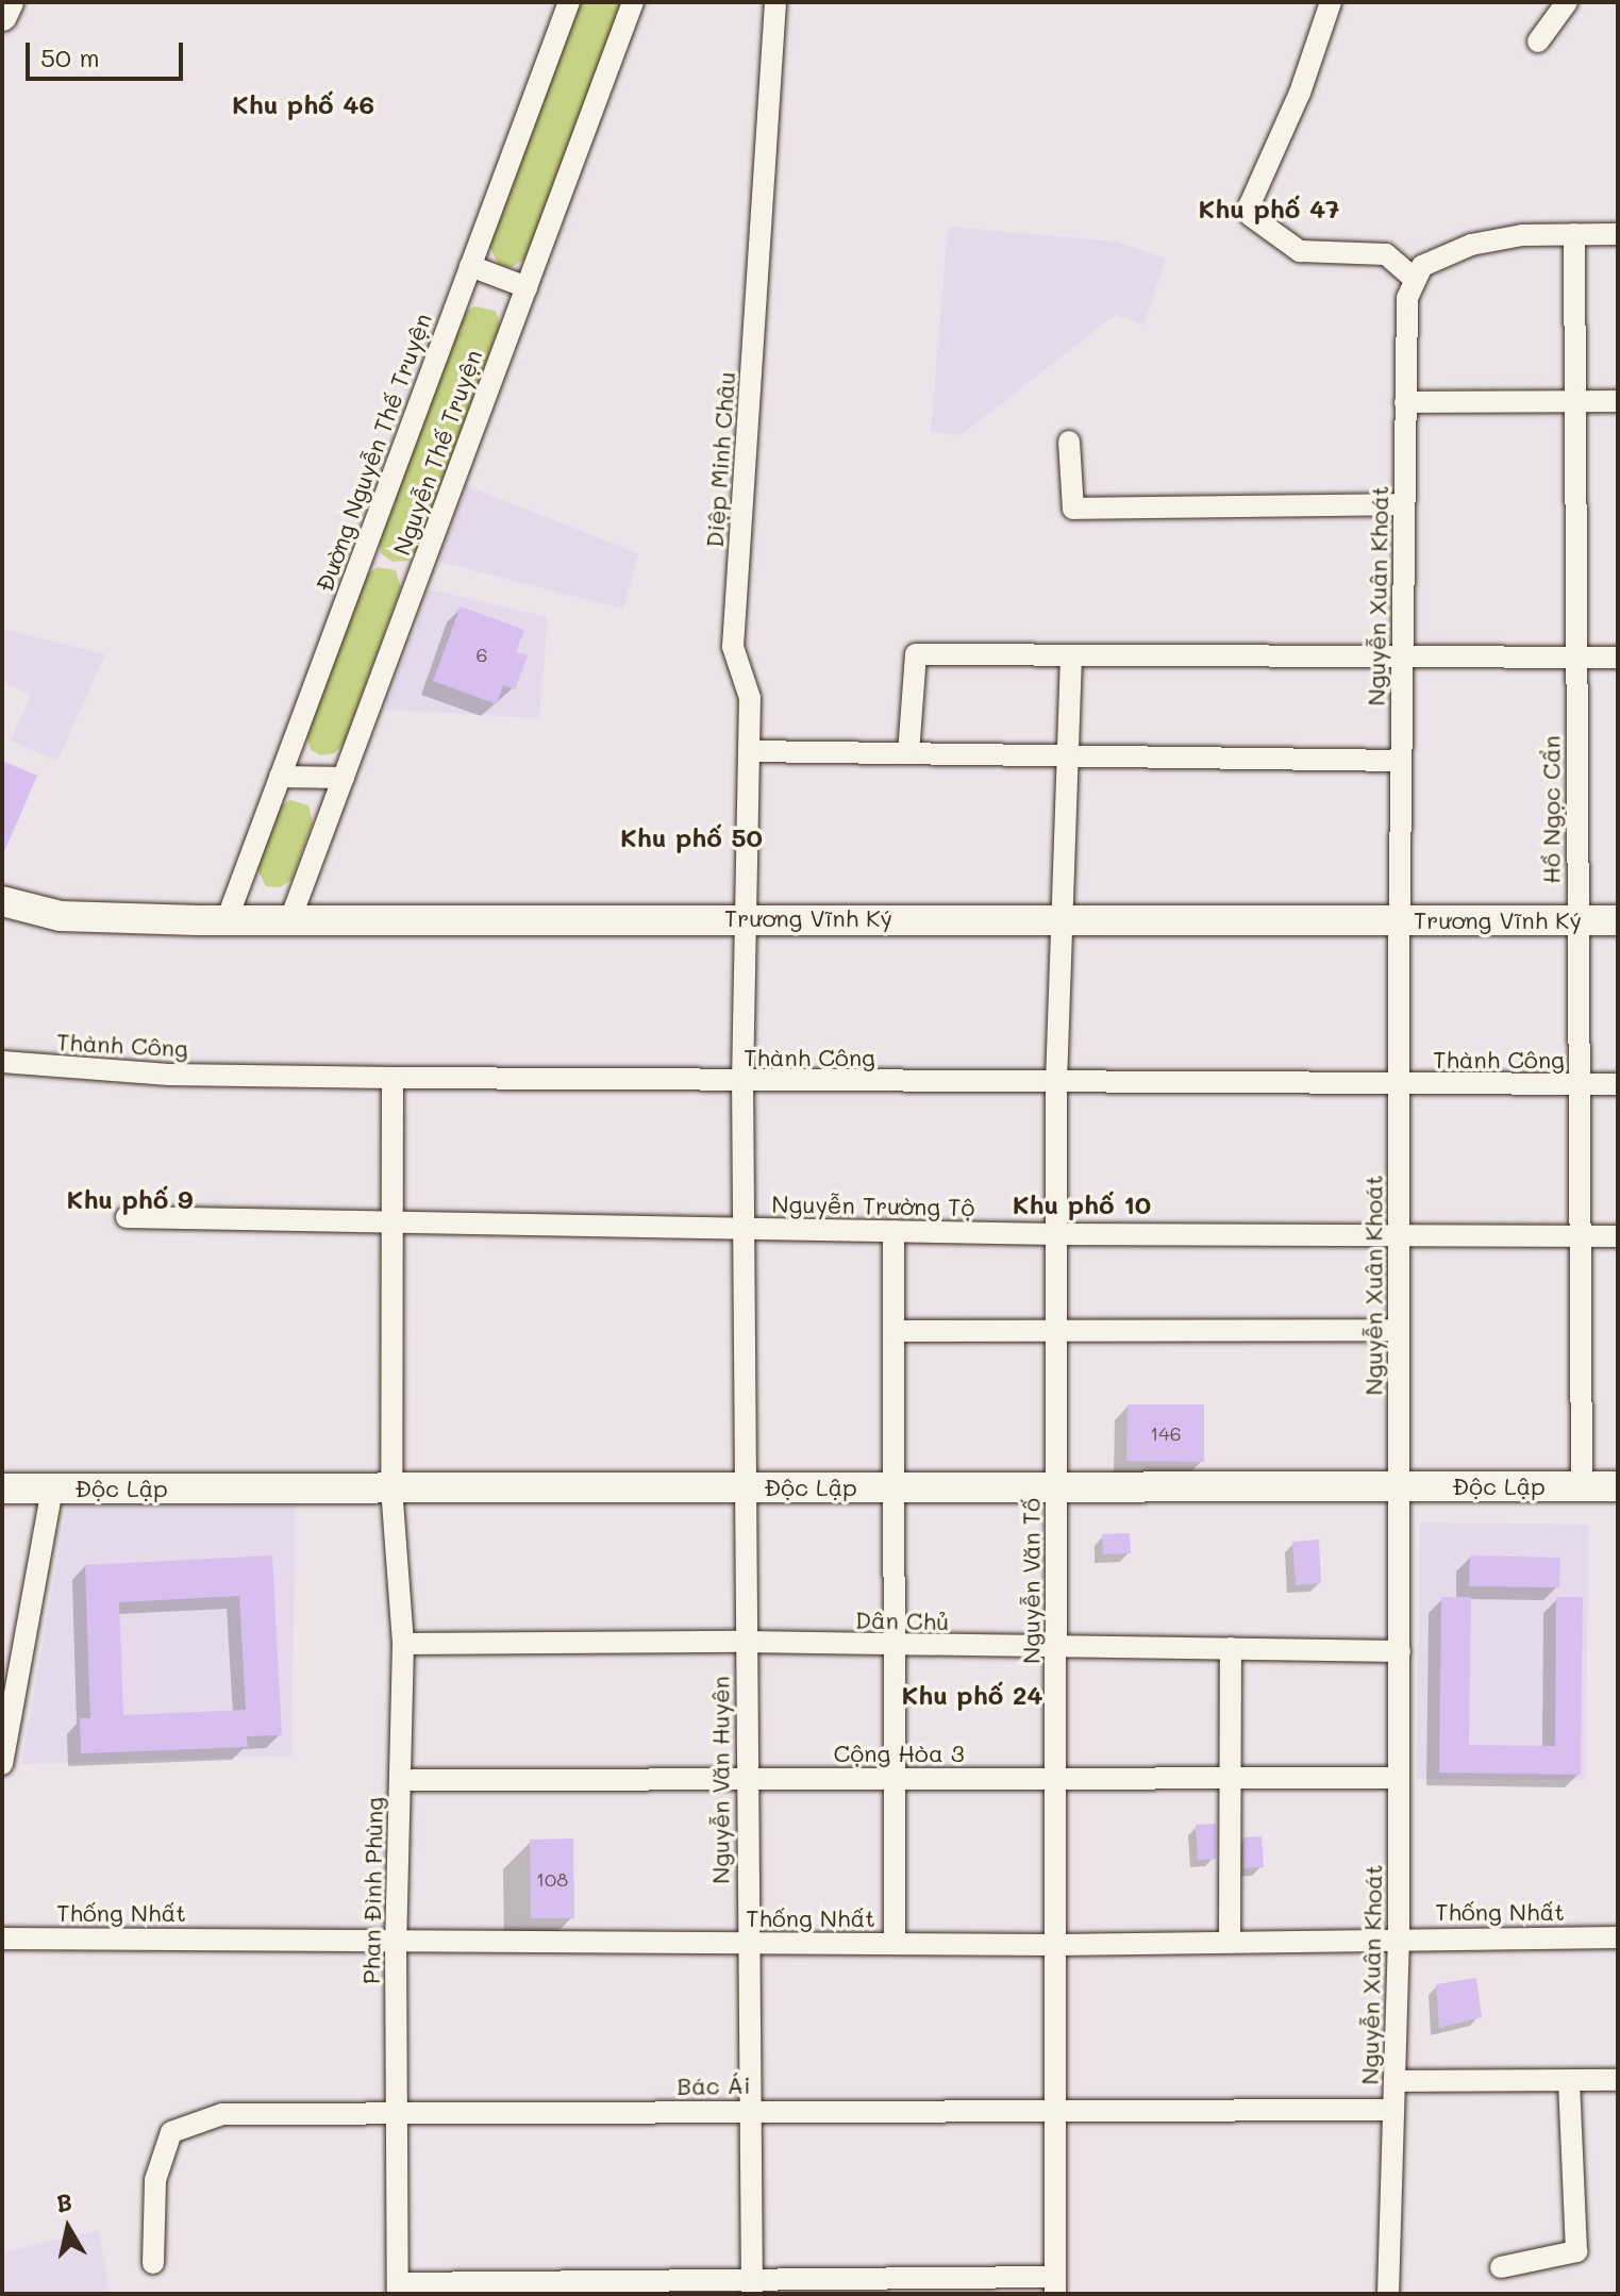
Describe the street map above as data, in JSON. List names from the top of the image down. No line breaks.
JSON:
{"streets":{"street":["Đường Nguyễn Thế Truyện","Nguyễn Thế Truyện","Diệp Minh Châu","Nguyễn Xuân Khoát","Hồ Ngọc Cẩn","Trương Vĩnh Ký","Thành Công","Nguyễn Trường Tộ","Độc Lập","Nguyễn Văn Tố","Dân Chủ","Cộng Hòa 3","Nguyễn Văn Huyên","Phan Đình Phùng","Thống Nhất","Bác Ái"]},"crossings":[["Đường Nguyễn Thế Truyện","Trương Vĩnh Ký"],["Nguyễn Thế Truyện","Trương Vĩnh Ký"],["Diệp Minh Châu","Trương Vĩnh Ký"],["Diệp Minh Châu","Thành Công"],["Diệp Minh Châu","Nguyễn Trường Tộ"],["Diệp Minh Châu","Nguyễn Văn Huyên"],["Nguyễn Xuân Khoát","Trương Vĩnh Ký"],["Nguyễn Xuân Khoát","Thành Công"],["Nguyễn Xuân Khoát","Nguyễn Trường Tộ"],["Nguyễn Xuân Khoát","Độc Lập"],["Nguyễn Xuân Khoát","Dân Chủ"],["Nguyễn Xuân Khoát","Cộng Hòa 3"],["Nguyễn Xuân Khoát","Thống Nhất"],["Nguyễn Xuân Khoát","Bác Ái"],["Hồ Ngọc Cẩn","Trương Vĩnh Ký"],["Hồ Ngọc Cẩn","Thành Công"],["Hồ Ngọc Cẩn","Nguyễn Trường Tộ"],["Hồ Ngọc Cẩn","Độc Lập"],["Trương Vĩnh Ký","Nguyễn Văn Tố"],["Thành Công","Nguyễn Văn Tố"],["Thành Công","Phan Đình Phùng"],["Nguyễn Trường Tộ","Nguyễn Văn Tố"],["Nguyễn Trường Tộ","Nguyễn Văn Huyên"],["Nguyễn Trường Tộ","Phan Đình Phùng"],["Độc Lập","Nguyễn Văn Tố"],["Độc Lập","Nguyễn Văn Huyên"],["Độc Lập","Phan Đình Phùng"],["Nguyễn Văn Tố","Dân Chủ"],["Nguyễn Văn Tố","Cộng Hòa 3"],["Nguyễn Văn Tố","Thống Nhất"],["Nguyễn Văn Tố","Bác Ái"],["Dân Chủ","Nguyễn Văn Huyên"],["Dân Chủ","Phan Đình Phùng"],["Cộng Hòa 3","Nguyễn Văn Huyên"],["Cộng Hòa 3","Phan Đình Phùng"],["Nguyễn Văn Huyên","Thống Nhất"],["Nguyễn Văn Huyên","Bác Ái"],["Phan Đình Phùng","Thống Nhất"],["Phan Đình Phùng","Bác Ái"]],"districts":["Khu phố 46","Khu phố 47","Khu phố 50","Khu phố 9","Khu phố 10","Khu phố 24"],"house_numbers":["6","146","108"],"scale_bar":"50 m","north":"top"}
